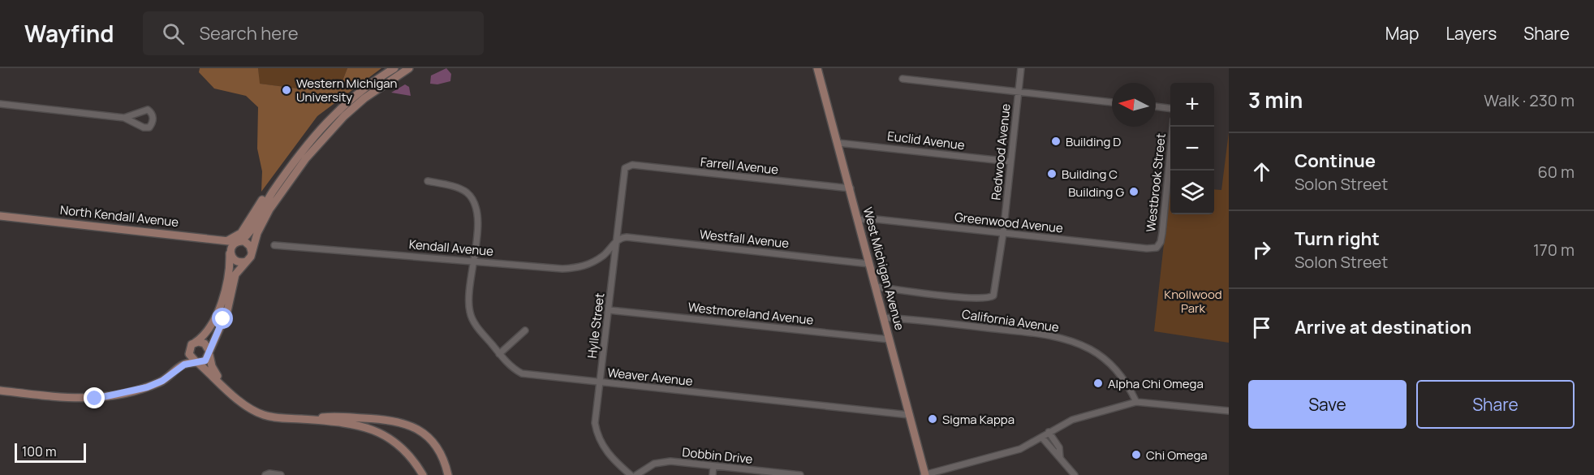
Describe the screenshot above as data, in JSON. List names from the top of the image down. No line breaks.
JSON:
{"streets":{"street":["Euclid Avenue","Redwood Avenue","Farrell Avenue","Westbrook Street","North Kendall Avenue","Greenwood Avenue","Westfall Avenue","Kendall Avenue","West Michigan Avenue","Westmoreland Avenue","California Avenue","Hylle Street","Weaver Avenue","Dobbin Drive"]},"crossings":[["Euclid Avenue","Redwood Avenue"],["Euclid Avenue","West Michigan Avenue"],["Redwood Avenue","Greenwood Avenue"],["Redwood Avenue","West Michigan Avenue"],["Farrell Avenue","West Michigan Avenue"],["Farrell Avenue","Hylle Street"],["Westbrook Street","Greenwood Avenue"],["Greenwood Avenue","West Michigan Avenue"],["Westfall Avenue","Kendall Avenue"],["Westfall Avenue","West Michigan Avenue"],["Westfall Avenue","Hylle Street"],["Kendall Avenue","Hylle Street"],["Kendall Avenue","Weaver Avenue"],["West Michigan Avenue","Westmoreland Avenue"],["West Michigan Avenue","California Avenue"],["West Michigan Avenue","Weaver Avenue"],["Westmoreland Avenue","Hylle Street"],["Hylle Street","Weaver Avenue"]],"parks":["Knollwood Park"],"places":["Western Michigan University","Building D","Building C","Building G","Alpha Chi Omega","Sigma Kappa","Chi Omega"],"scale_bar":"100 m","north":"left","page":{"header":"Wayfind","search":"Search here","nav":["Map","Layers","Share"],"heading":["3 min","Walk · 230 m"],"map_buttons":["+","−"],"list":[["Continue","Solon Street","60 m"],["Turn right","Solon Street","170 m"],"Arrive at destination"],"buttons":["Save","Share"],"scale":"100 m"}}
